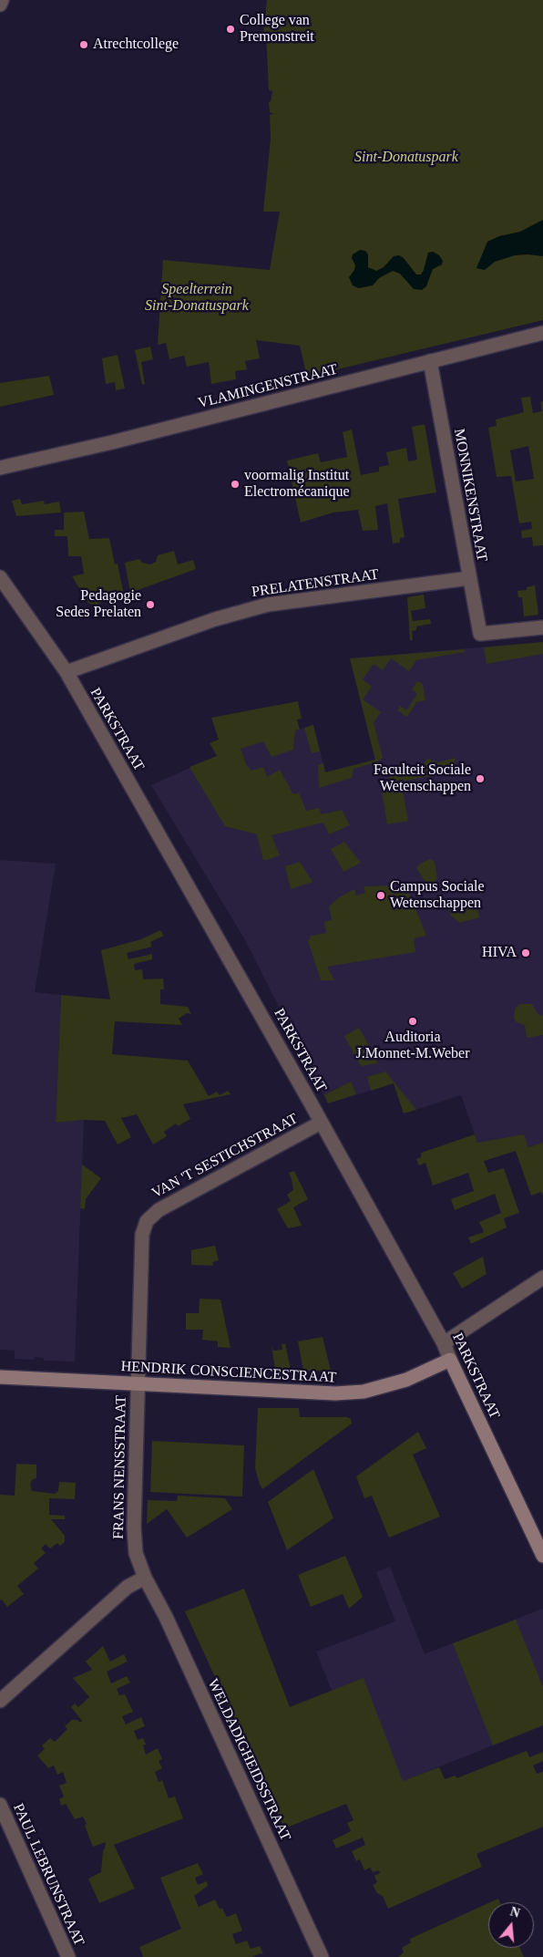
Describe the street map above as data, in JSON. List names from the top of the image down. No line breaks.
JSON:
{"streets":{"street":["VLAMINGENSTRAAT","MONNIKENSTRAAT","PRELATENSTRAAT","PARKSTRAAT","VAN 'T SESTICHSTRAAT","HENDRIK CONSCIENCESTRAAT","FRANS NENSSTRAAT","WELDADIGHEIDSSTRAAT","PAUL LEBRUNSTRAAT"]},"crossings":[["VLAMINGENSTRAAT","MONNIKENSTRAAT"],["MONNIKENSTRAAT","PRELATENSTRAAT"],["PRELATENSTRAAT","PARKSTRAAT"],["PARKSTRAAT","VAN 'T SESTICHSTRAAT"],["PARKSTRAAT","HENDRIK CONSCIENCESTRAAT"],["VAN 'T SESTICHSTRAAT","HENDRIK CONSCIENCESTRAAT"],["VAN 'T SESTICHSTRAAT","FRANS NENSSTRAAT"],["HENDRIK CONSCIENCESTRAAT","FRANS NENSSTRAAT"],["FRANS NENSSTRAAT","WELDADIGHEIDSSTRAAT"]],"parks":["Sint-Donatuspark","Speelterrein Sint-Donatuspark"],"places":["College van Premonstreit","Atrechtcollege","voormalig Institut Electromécanique","Pedagogie Sedes Prelaten","Faculteit Sociale Wetenschappen","Campus Sociale Wetenschappen","HIVA","Auditoria J.Monnet-M.Weber"],"north":"top"}
